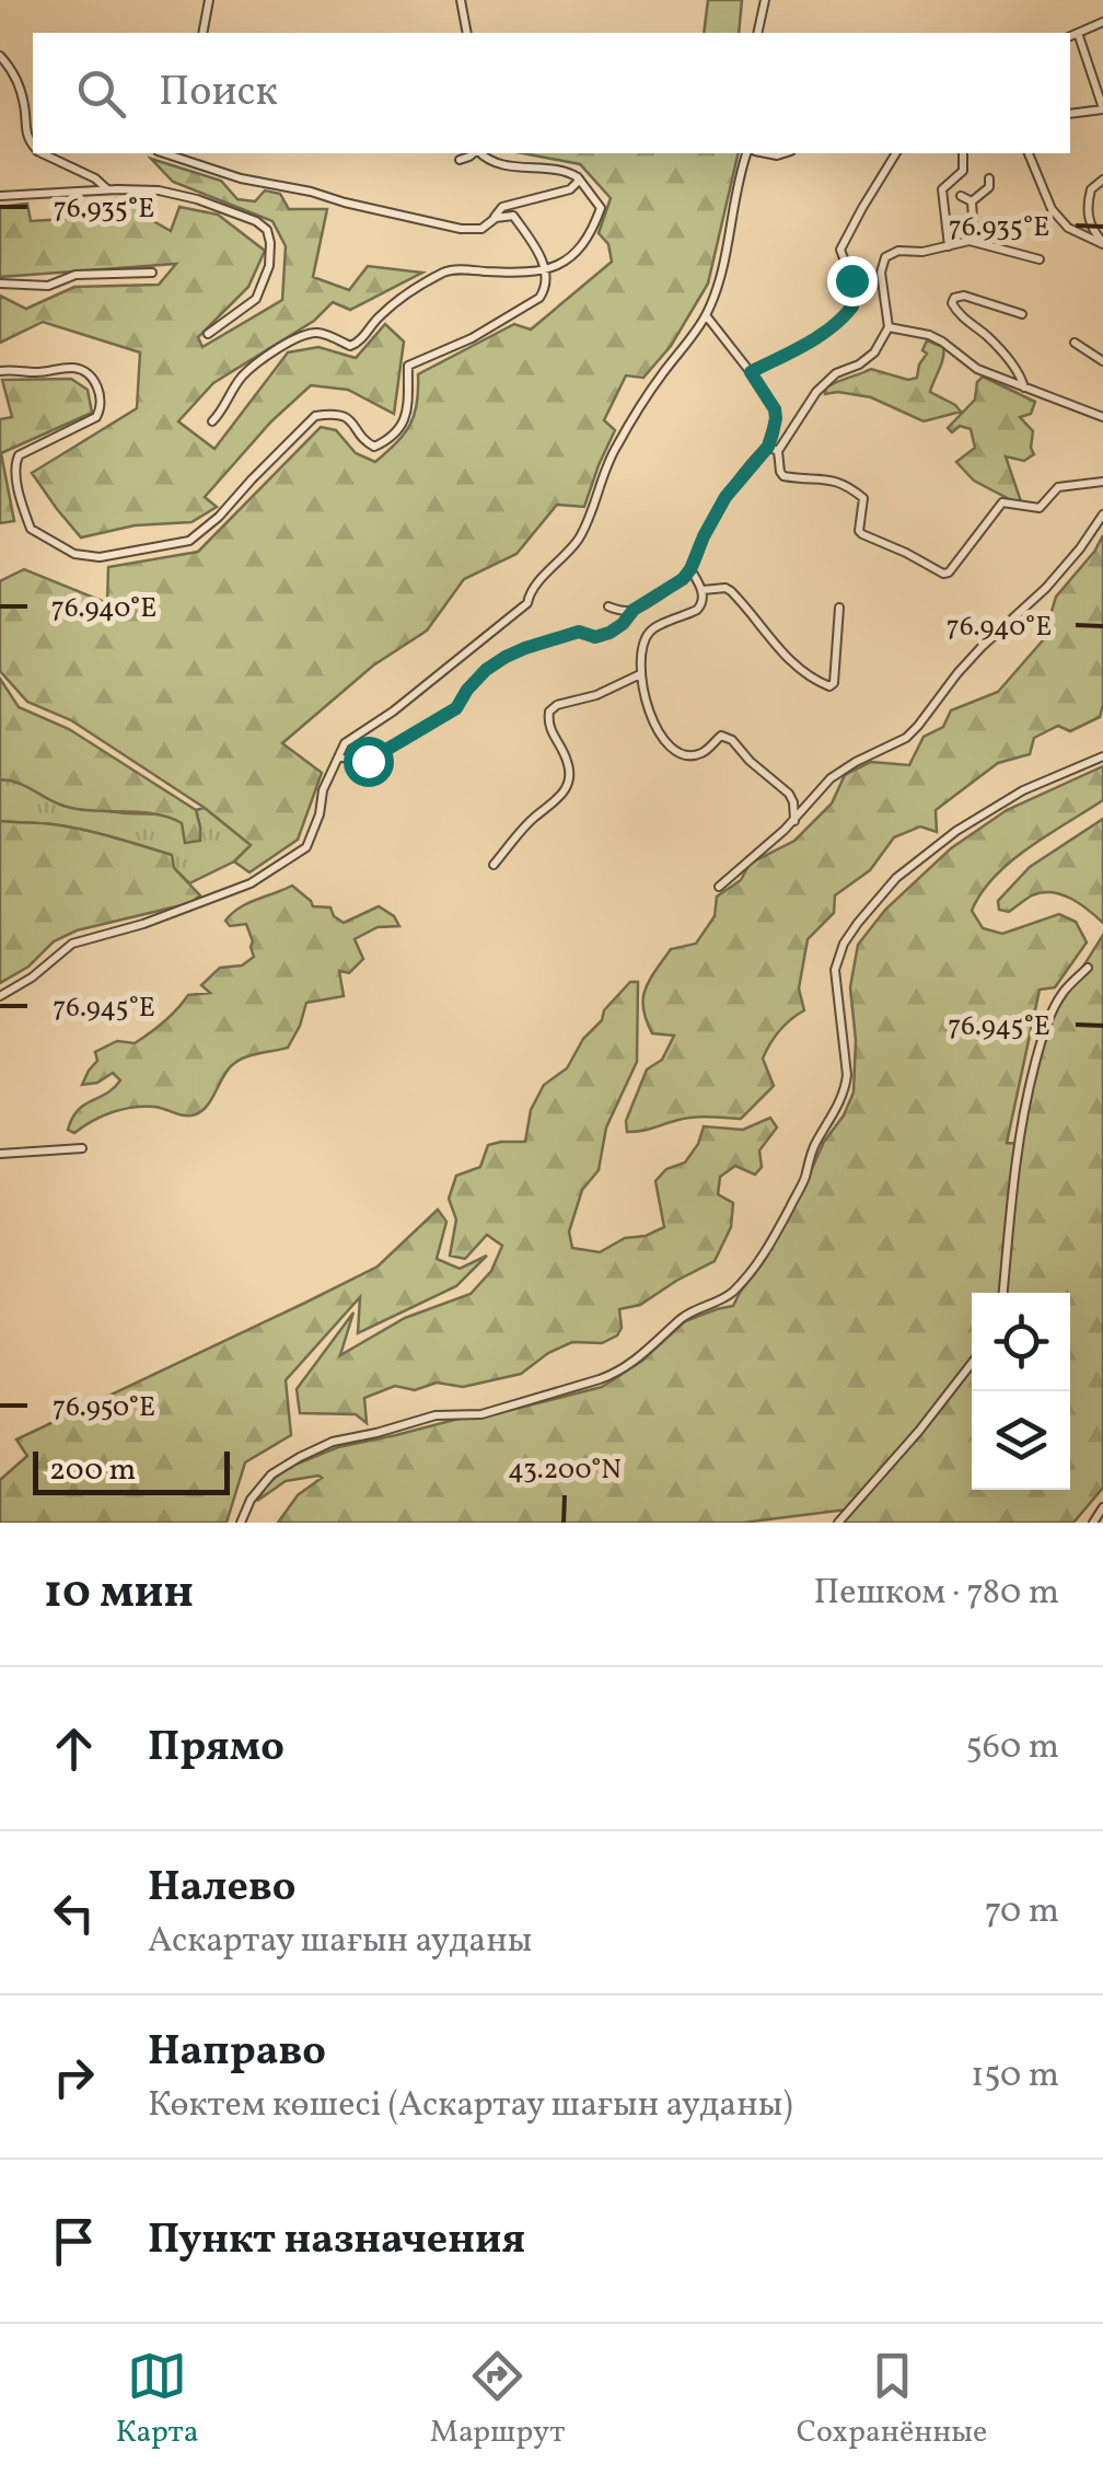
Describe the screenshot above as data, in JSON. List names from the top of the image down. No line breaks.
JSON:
{"scale_bar":"200 m","page":{"search":"Поиск","scale":"200 m","heading":["10 мин","Пешком · 780 m"],"list":[["Прямо","560 m"],["Налево","Аскартау шағын ауданы","70 m"],["Направо","Көктем көшесі (Аскартау шағын ауданы)","150 m"],"Пункт назначения"],"nav":["Карта","Маршрут","Сохранённые"]},"coordinates":["76.935°E","76.940°E","76.945°E","76.950°E","43.200°N"]}
